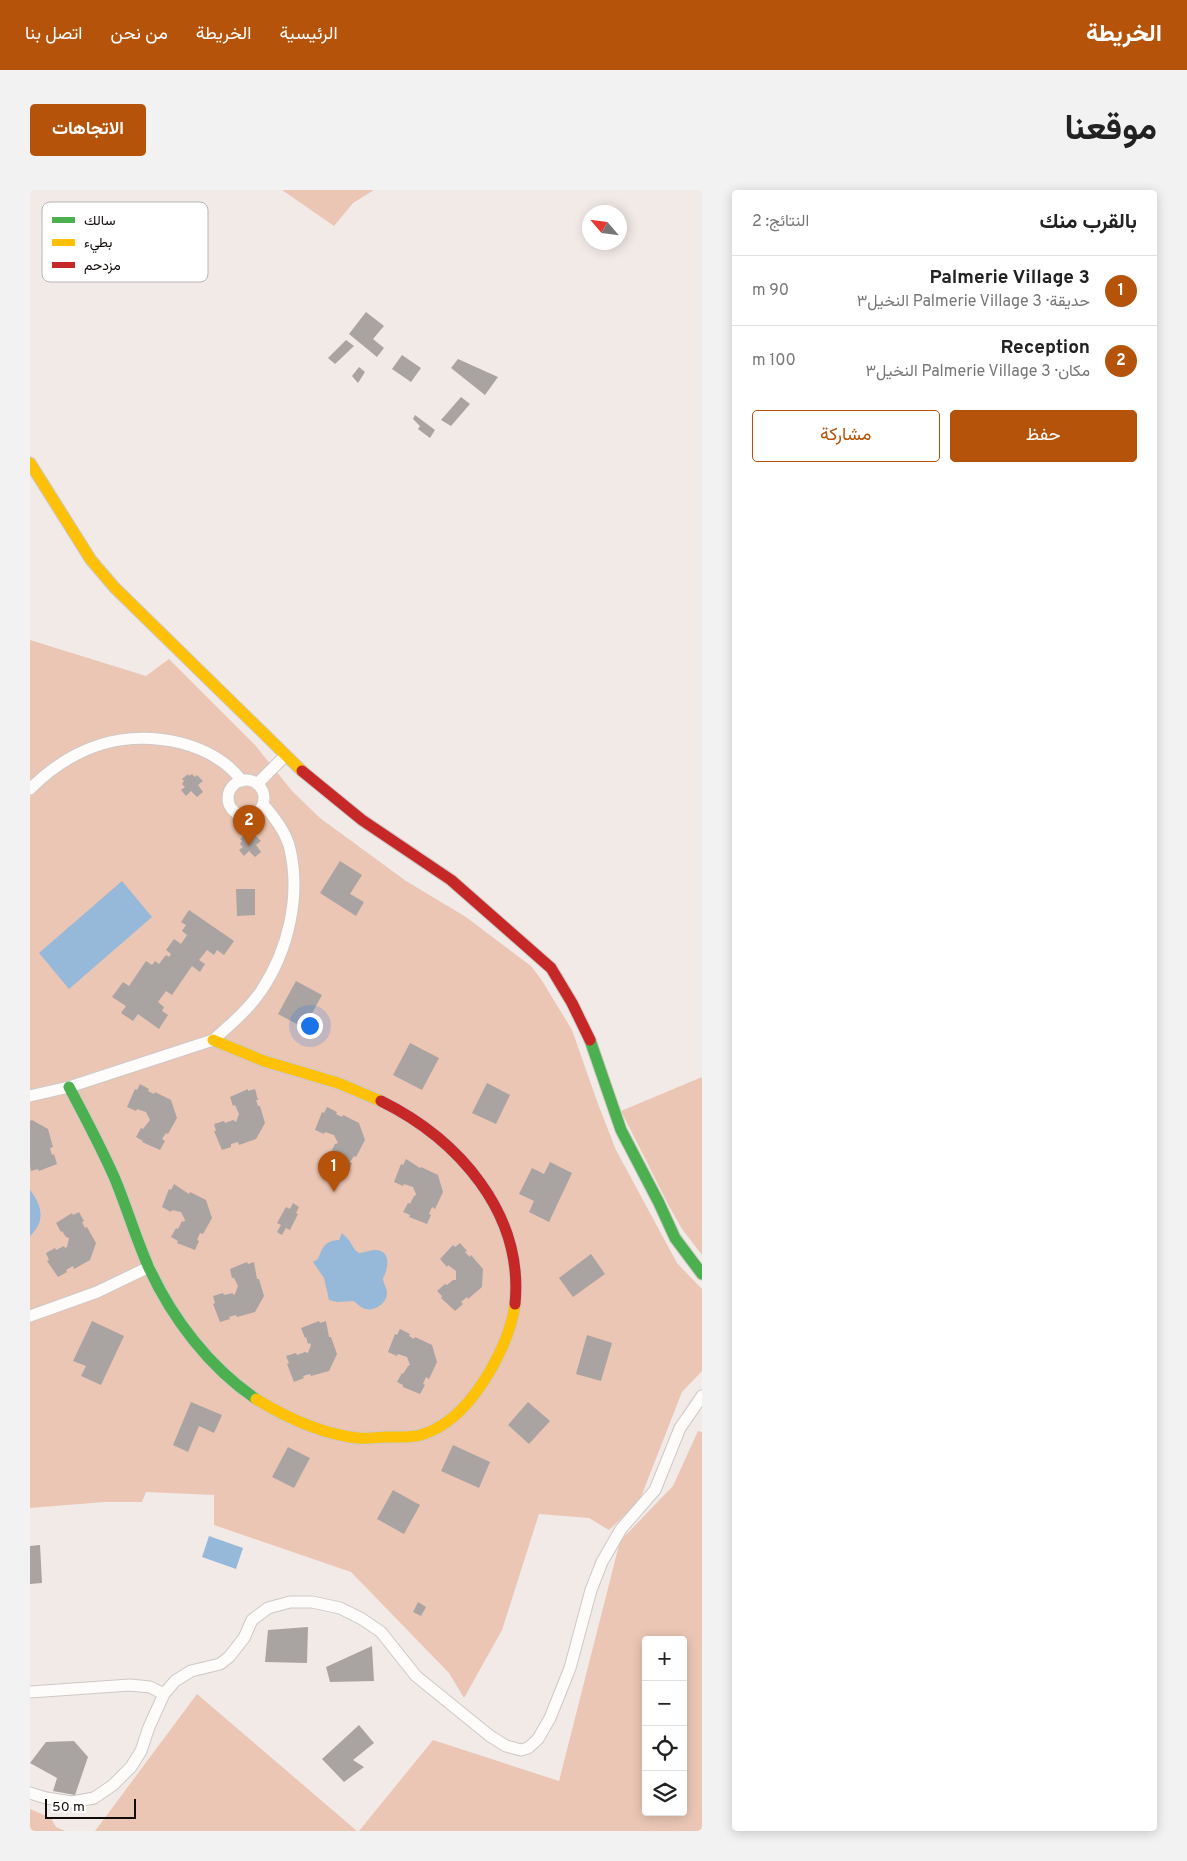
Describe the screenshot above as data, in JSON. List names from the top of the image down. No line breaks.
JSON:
{"legend":["سالك","بطيء","مزدحم"],"scale_bar":"50 m","north":"top left","page":{"header":"الخريطة","nav":["الرئيسية","الخريطة","من نحن","اتصل بنا"],"title":"موقعنا","buttons":["الاتجاهات",["حفظ","مشاركة"]],"heading":["بالقرب منك","النتائج: 2"],"list":[{"mark":"1","name":"Palmerie Village 3","note":"حديقة · Palmerie Village 3 النخيل٣","value":"90 m"},{"mark":"2","name":"Reception","note":"مكان · Palmerie Village 3 النخيل٣","value":"100 m"}],"pins":["2","1"],"map_buttons":["+","−"],"scale":"50 m"}}
